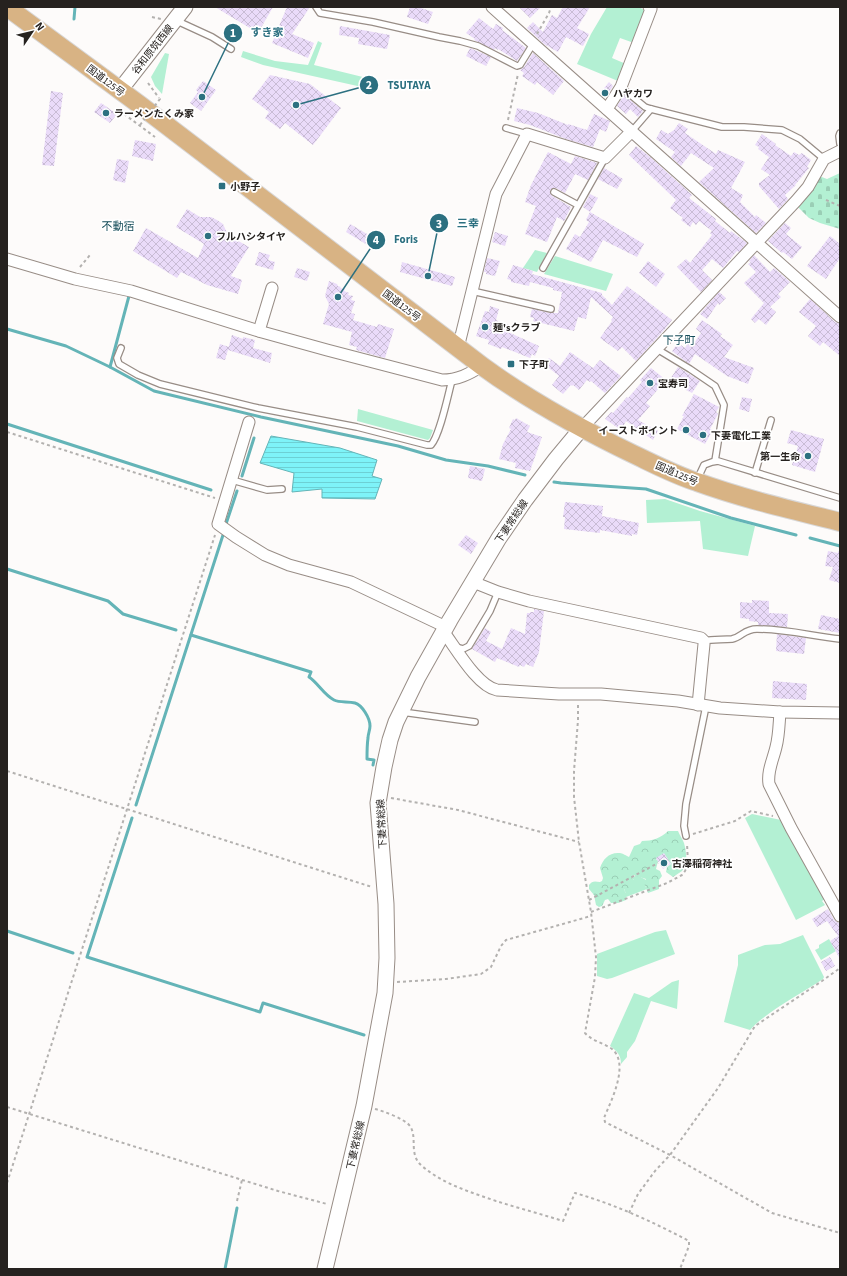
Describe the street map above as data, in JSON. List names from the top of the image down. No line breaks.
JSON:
{"streets":{"highway":["国道125号"],"main road":["谷和原筑西線","下妻常総線"]},"crossings":[["谷和原筑西線","国道125号"],["国道125号","下妻常総線"]],"districts":["不動宿","下子町"],"places":{"other":["ハヤカワ","すき家","TSUTAYA","ラーメンたくみ家","フルハシタイヤ","三幸","Foris","麺'sクラブ","宝寿司","イーストポイント","下妻電化工業","第一生命","古澤稲荷神社"],"transit":["小野子","下子町"]},"north":"top right"}
